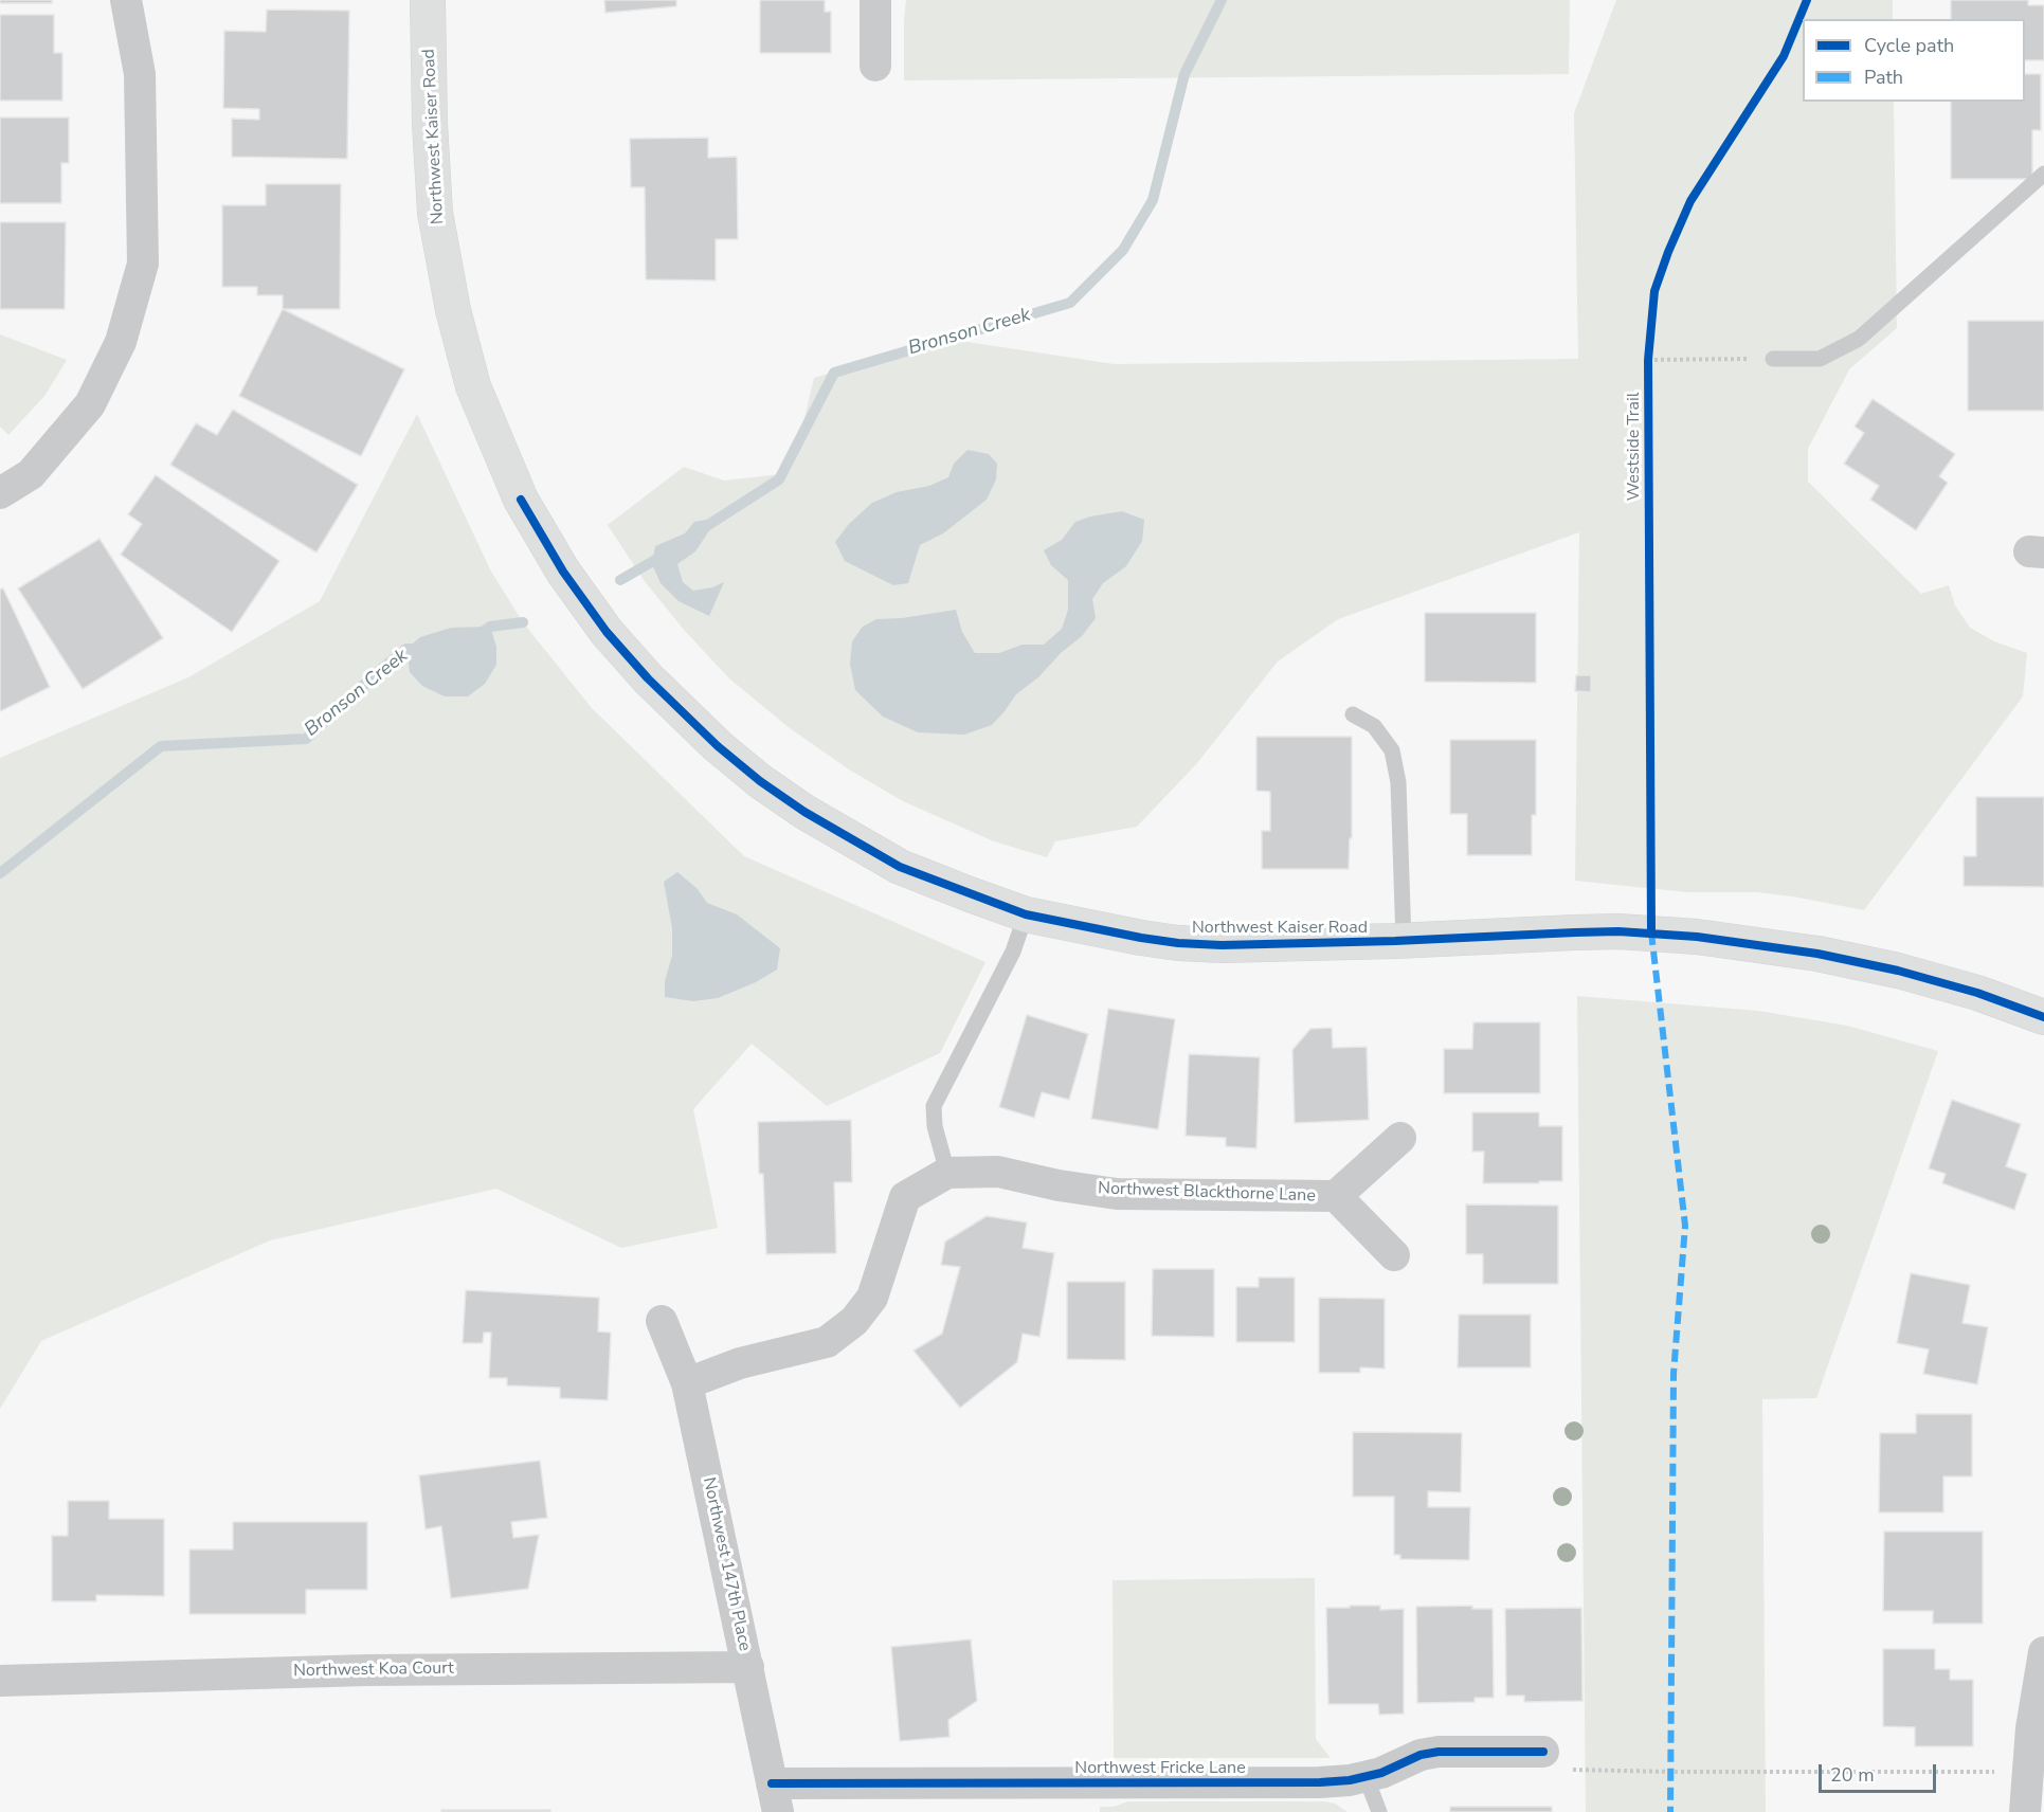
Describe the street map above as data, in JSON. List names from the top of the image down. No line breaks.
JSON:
{"streets":{"main road":["Northwest Kaiser Road"],"street":["Northwest Blackthorne Lane","Northwest 147th Place","Northwest Koa Court","Northwest Fricke Lane"],"cycle path":["Westside Trail"]},"crossings":[["Northwest Blackthorne Lane","Northwest 147th Place"],["Northwest 147th Place","Northwest Koa Court"],["Northwest 147th Place","Northwest Fricke Lane"]],"water":["Bronson Creek"],"legend":["Cycle path","Path"],"scale_bar":"20 m"}
